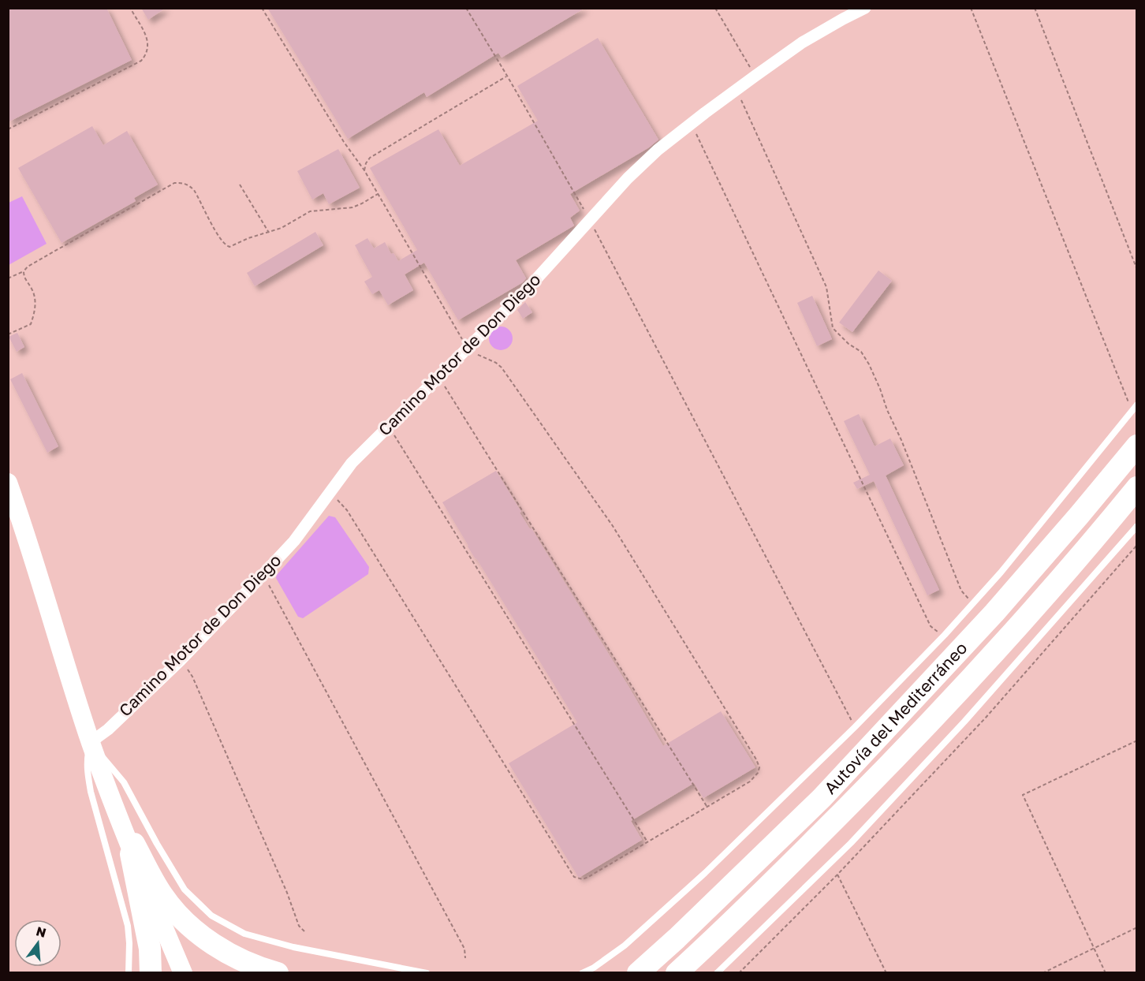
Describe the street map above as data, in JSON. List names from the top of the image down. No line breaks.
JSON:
{"streets":{"highway":["Autovía del Mediterráneo"],"street":["Camino Motor de Don Diego"]},"north":"top"}
